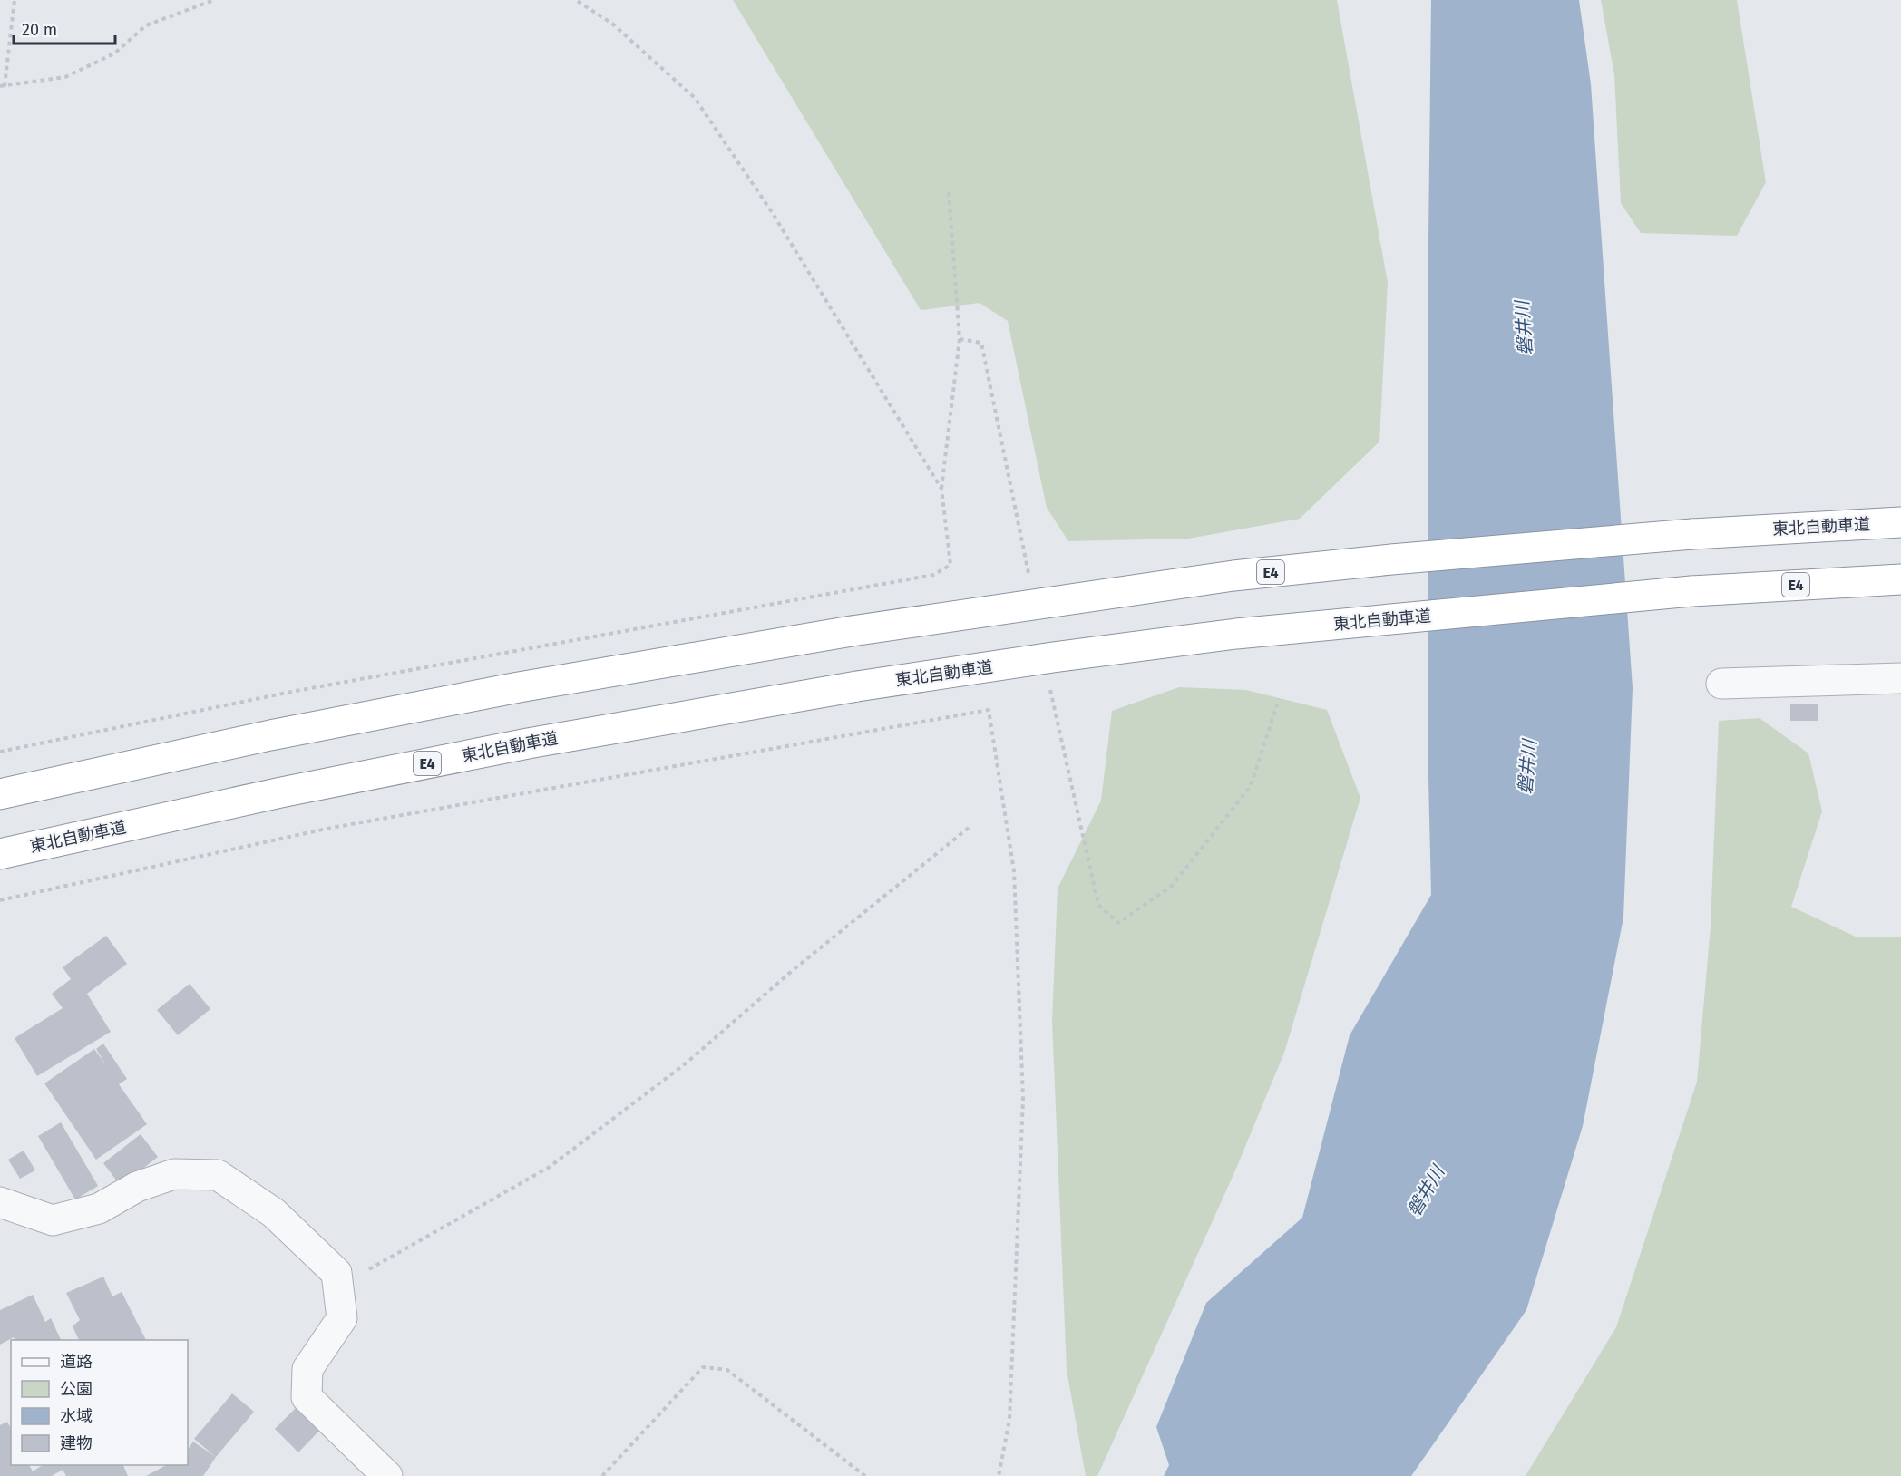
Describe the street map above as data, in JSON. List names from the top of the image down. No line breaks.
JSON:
{"streets":{"highway":["東北自動車道","E4"]},"water":["磐井川"],"legend":["道路","公園","水域","建物"],"scale_bar":"20 m"}
